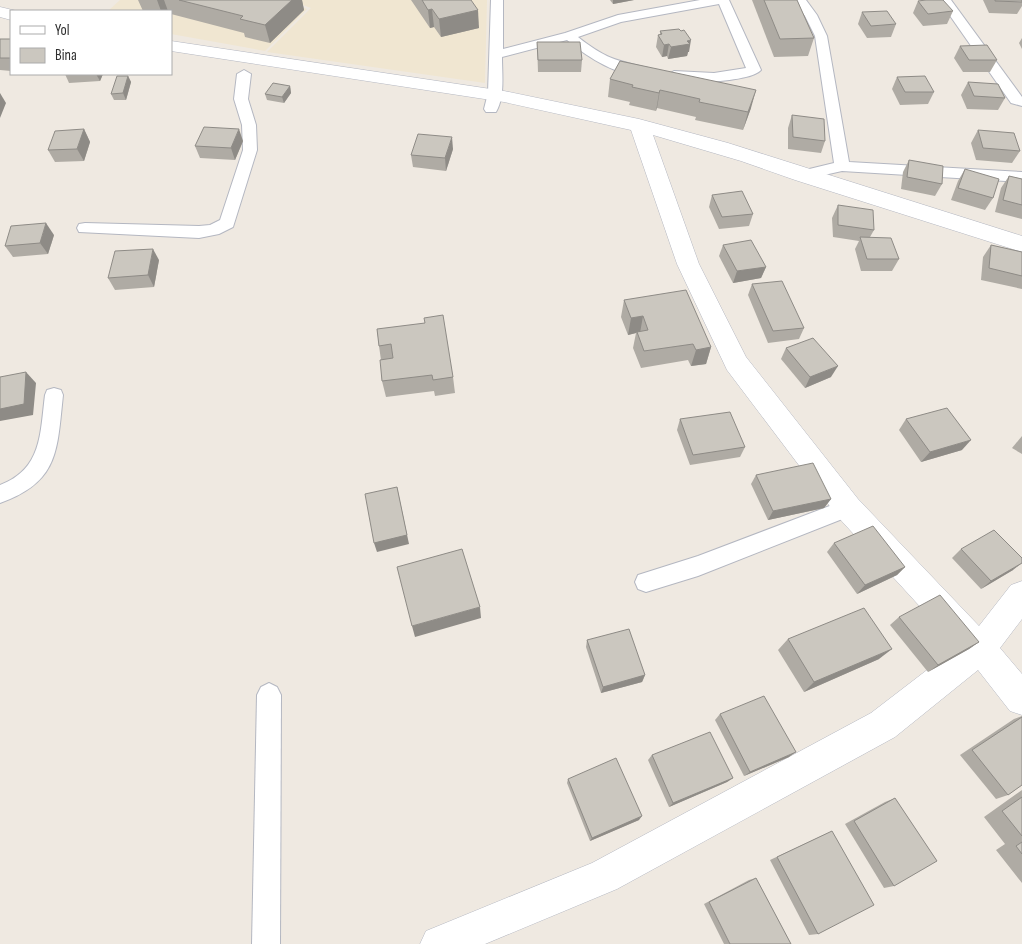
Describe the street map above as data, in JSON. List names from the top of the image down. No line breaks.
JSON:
{"legend":["Yol","Bina"]}
